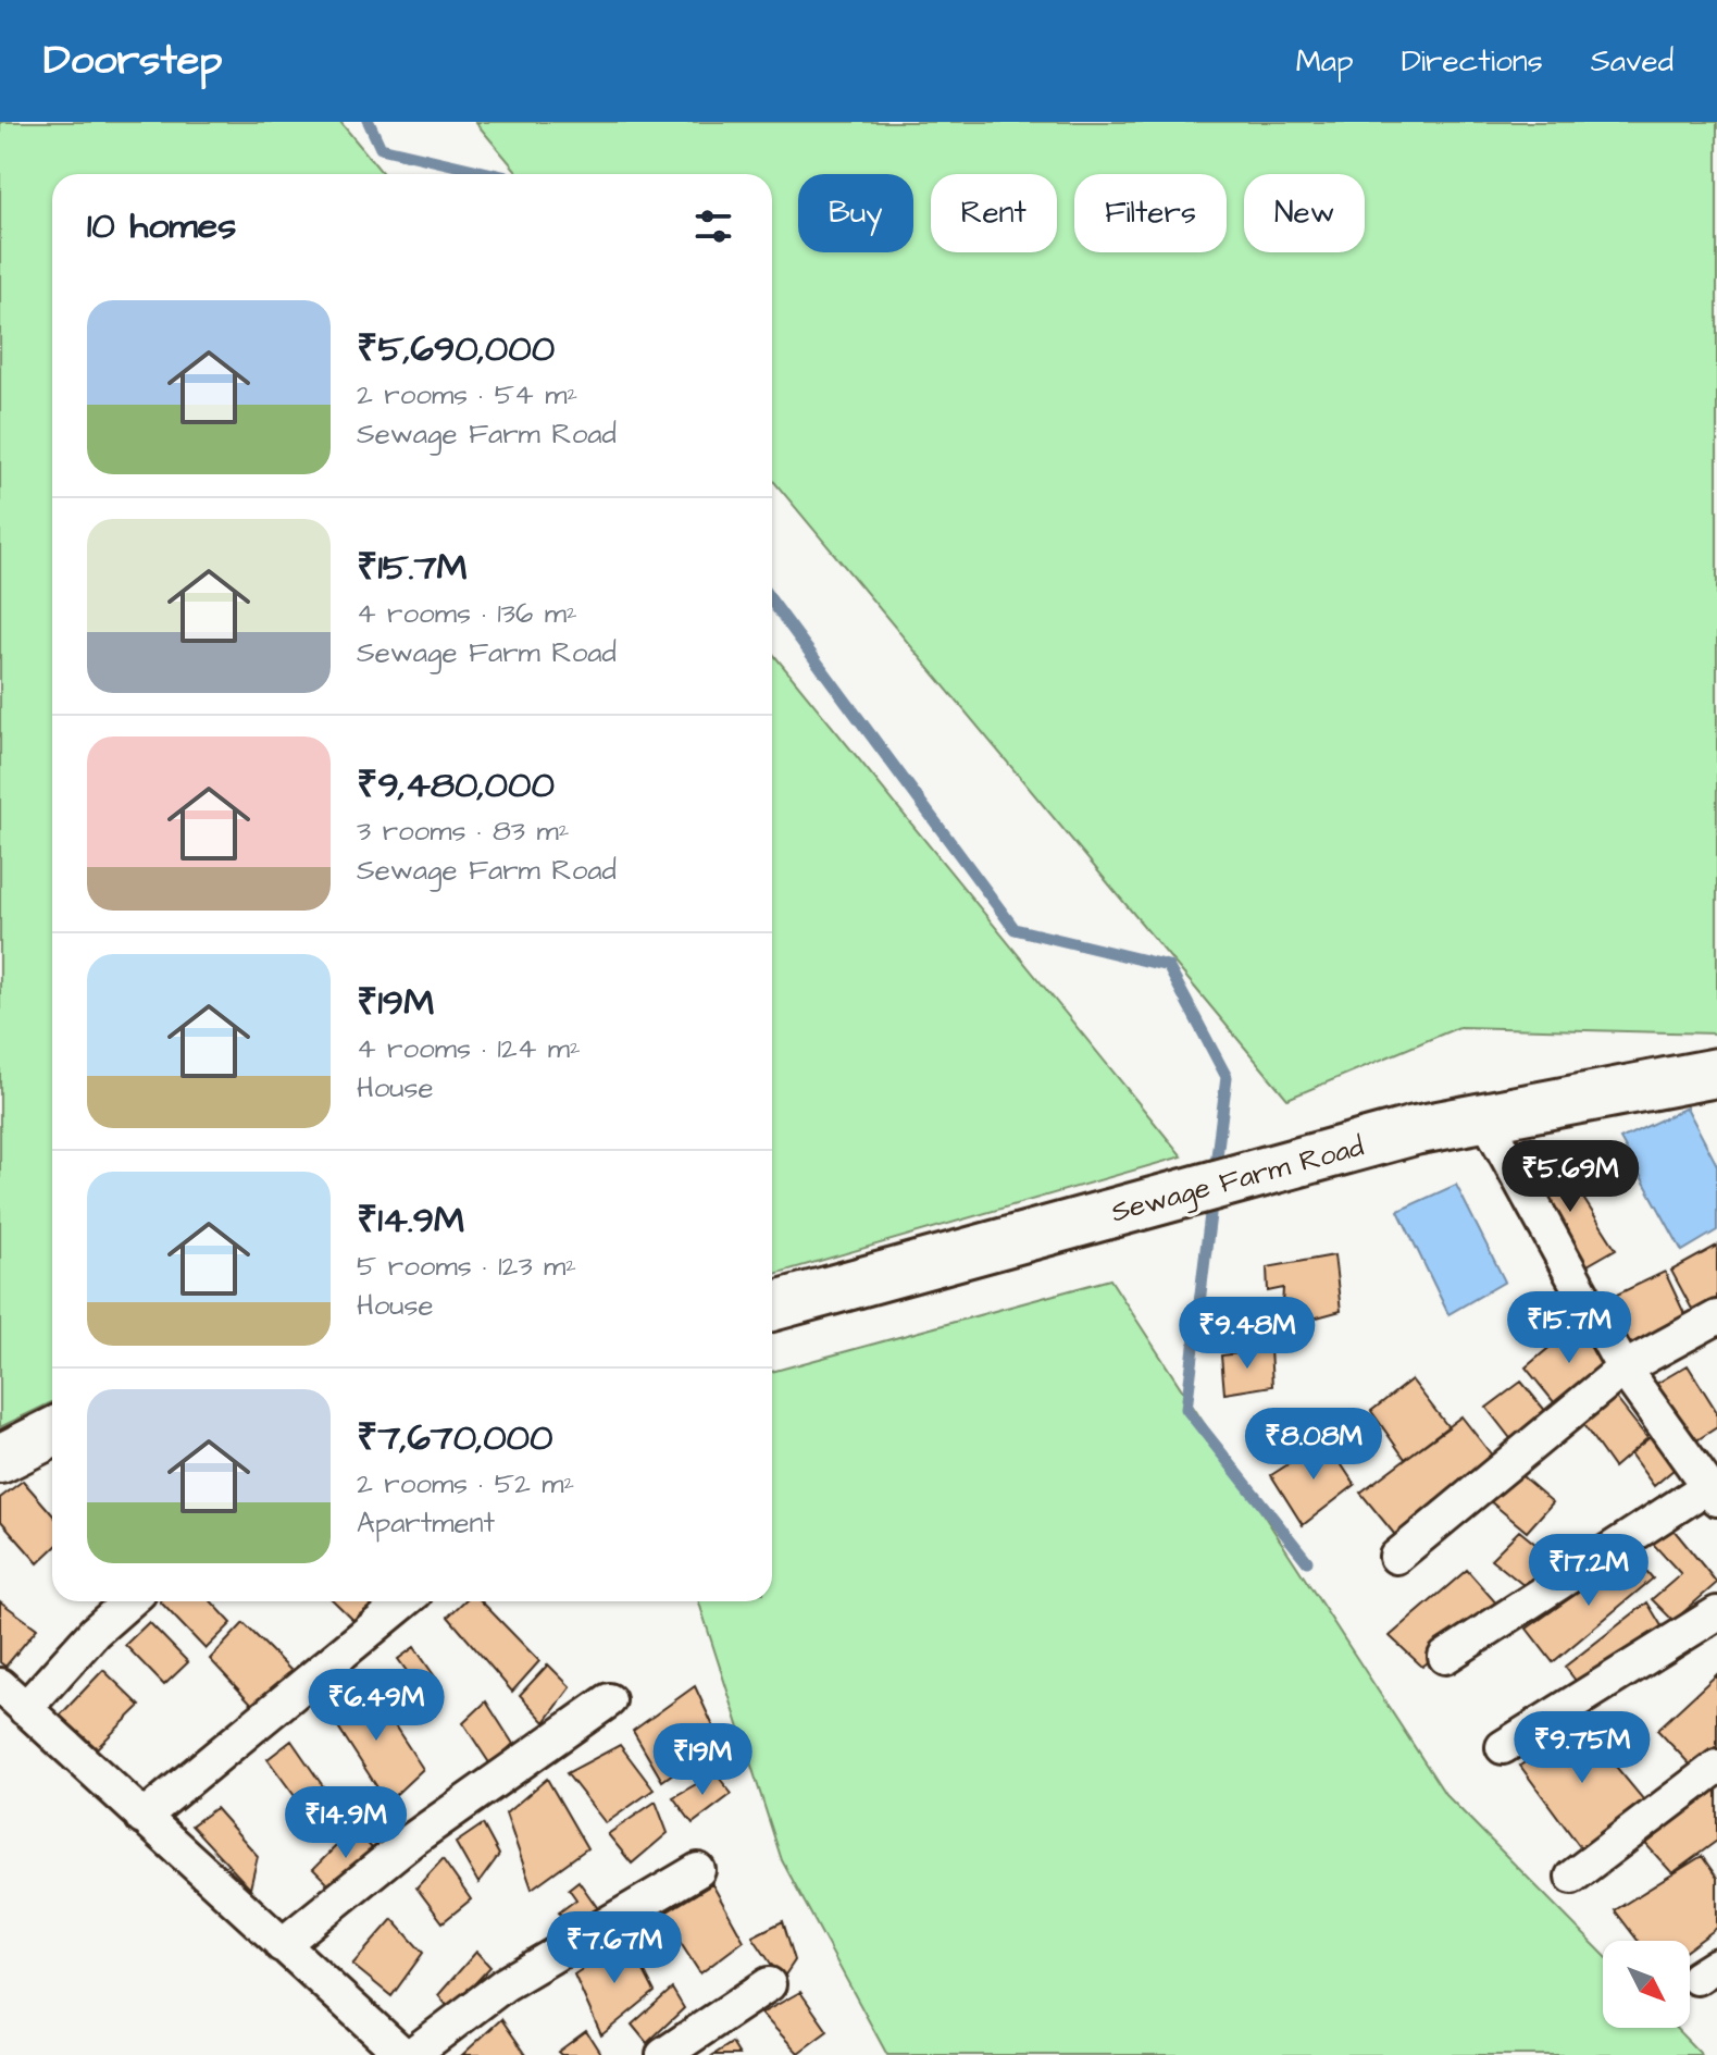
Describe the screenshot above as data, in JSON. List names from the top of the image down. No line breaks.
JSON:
{"streets":{"main road":["Sewage Farm Road"]},"north":"bottom right","page":{"header":"Doorstep","nav":["Map","Directions","Saved"],"chip":["Buy","Rent","Filters","New"],"heading":"10 homes","list":[{"name":"₹5,690,000","note":"2 rooms · 54 m² · Sewage Farm Road"},{"name":"₹15.7M","note":"4 rooms · 136 m² · Sewage Farm Road"},{"name":"₹9,480,000","note":"3 rooms · 83 m² · Sewage Farm Road"},{"name":"₹19M","note":"4 rooms · 124 m² · House"},{"name":"₹14.9M","note":"5 rooms · 123 m² · House"},{"name":"₹7,670,000","note":"2 rooms · 52 m² · Apartment"}],"price":["₹5.69M","₹15.7M","₹9.48M","₹8.08M","₹17.2M","₹6.49M","₹9.75M","₹19M","₹14.9M","₹7.67M"]}}
